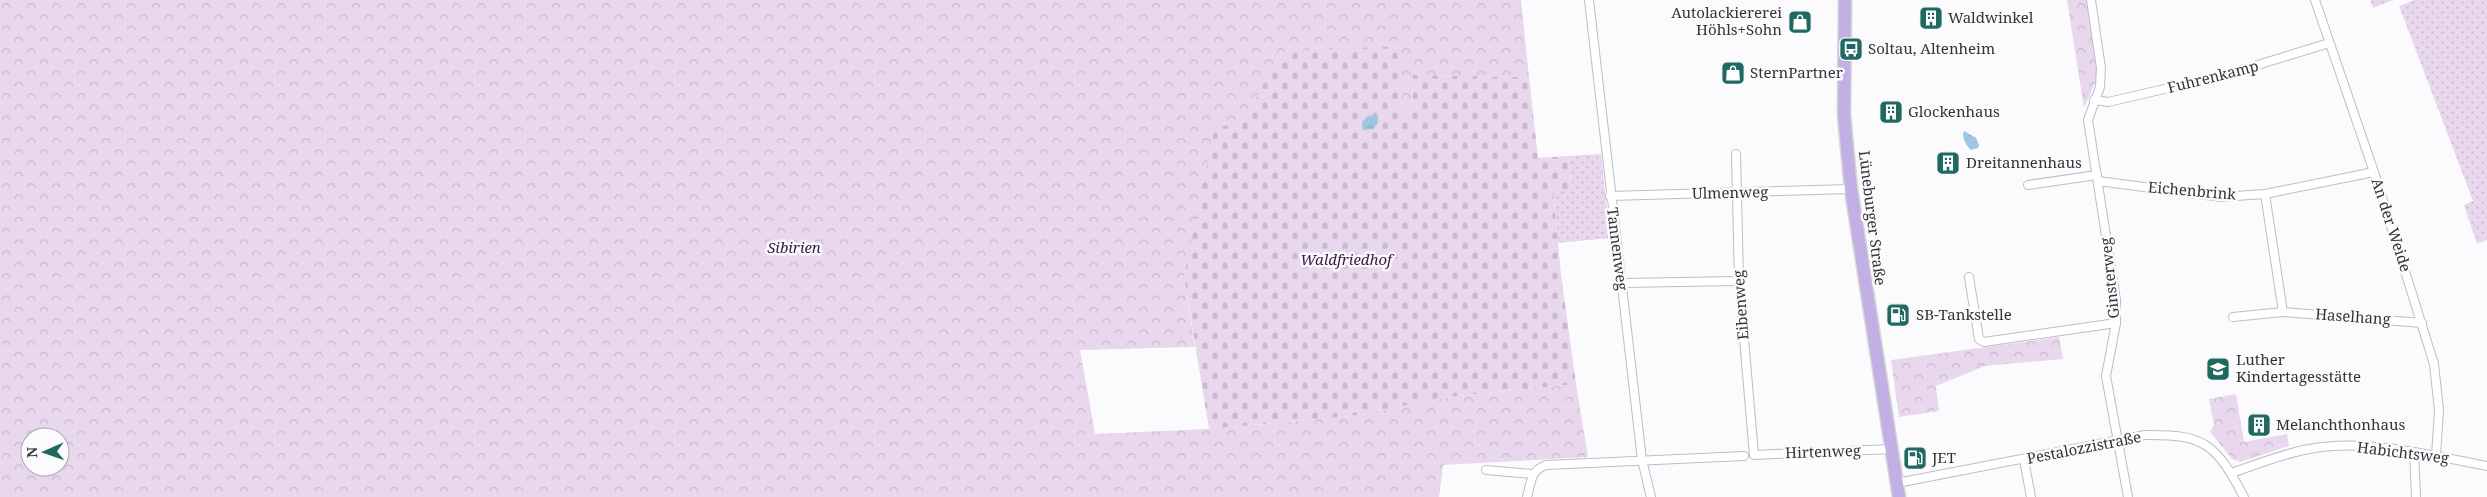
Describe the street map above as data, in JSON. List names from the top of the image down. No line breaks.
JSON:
{"streets":{"main road":["Lüneburger Straße"],"street":["Fuhrenkamp","Eichenbrink","Ulmenweg","An der Weide","Tannenweg","Ginsterweg","Eibenweg","Haselhang","Pestalozzistraße","Hirtenweg","Habichtsweg"]},"crossings":[["Fuhrenkamp","An der Weide"],["Fuhrenkamp","Ginsterweg"],["Eichenbrink","An der Weide"],["Eichenbrink","Ginsterweg"],["Ulmenweg","Lüneburger Straße"],["Ulmenweg","Tannenweg"],["Ulmenweg","Eibenweg"],["Lüneburger Straße","Pestalozzistraße"],["Lüneburger Straße","Hirtenweg"],["An der Weide","Haselhang"],["An der Weide","Habichtsweg"],["Ginsterweg","Pestalozzistraße"],["Eibenweg","Hirtenweg"],["Pestalozzistraße","Habichtsweg"]],"parks":["Sibirien","Waldfriedhof"],"places":{"building":["Waldwinkel","Glockenhaus","Dreitannenhaus","Melanchthonhaus"],"shop":["Autolackiererei Höhls+Sohn","SternPartner"],"bus stop":["Soltau, Altenheim"],"fuel station":["SB-Tankstelle","JET"],"school or university":["Luther Kindertagesstätte"]},"north":"left"}
